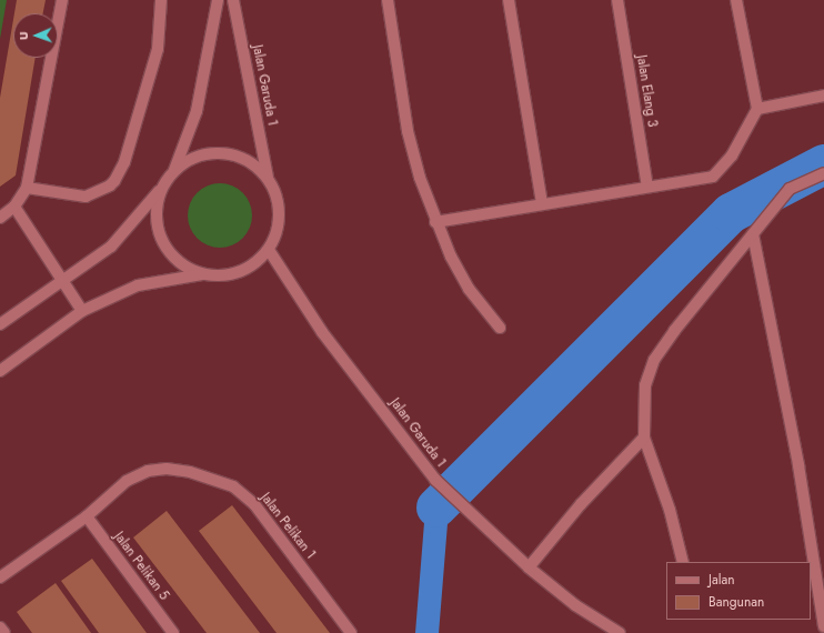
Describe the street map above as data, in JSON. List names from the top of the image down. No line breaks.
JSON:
{"streets":{"street":["Jalan Garuda 1","Jalan Elang 3","Jalan Pelikan 1","Jalan Pelikan 5"]},"crossings":[["Jalan Pelikan 1","Jalan Pelikan 5"]],"legend":["Jalan","Bangunan"],"north":"left"}
